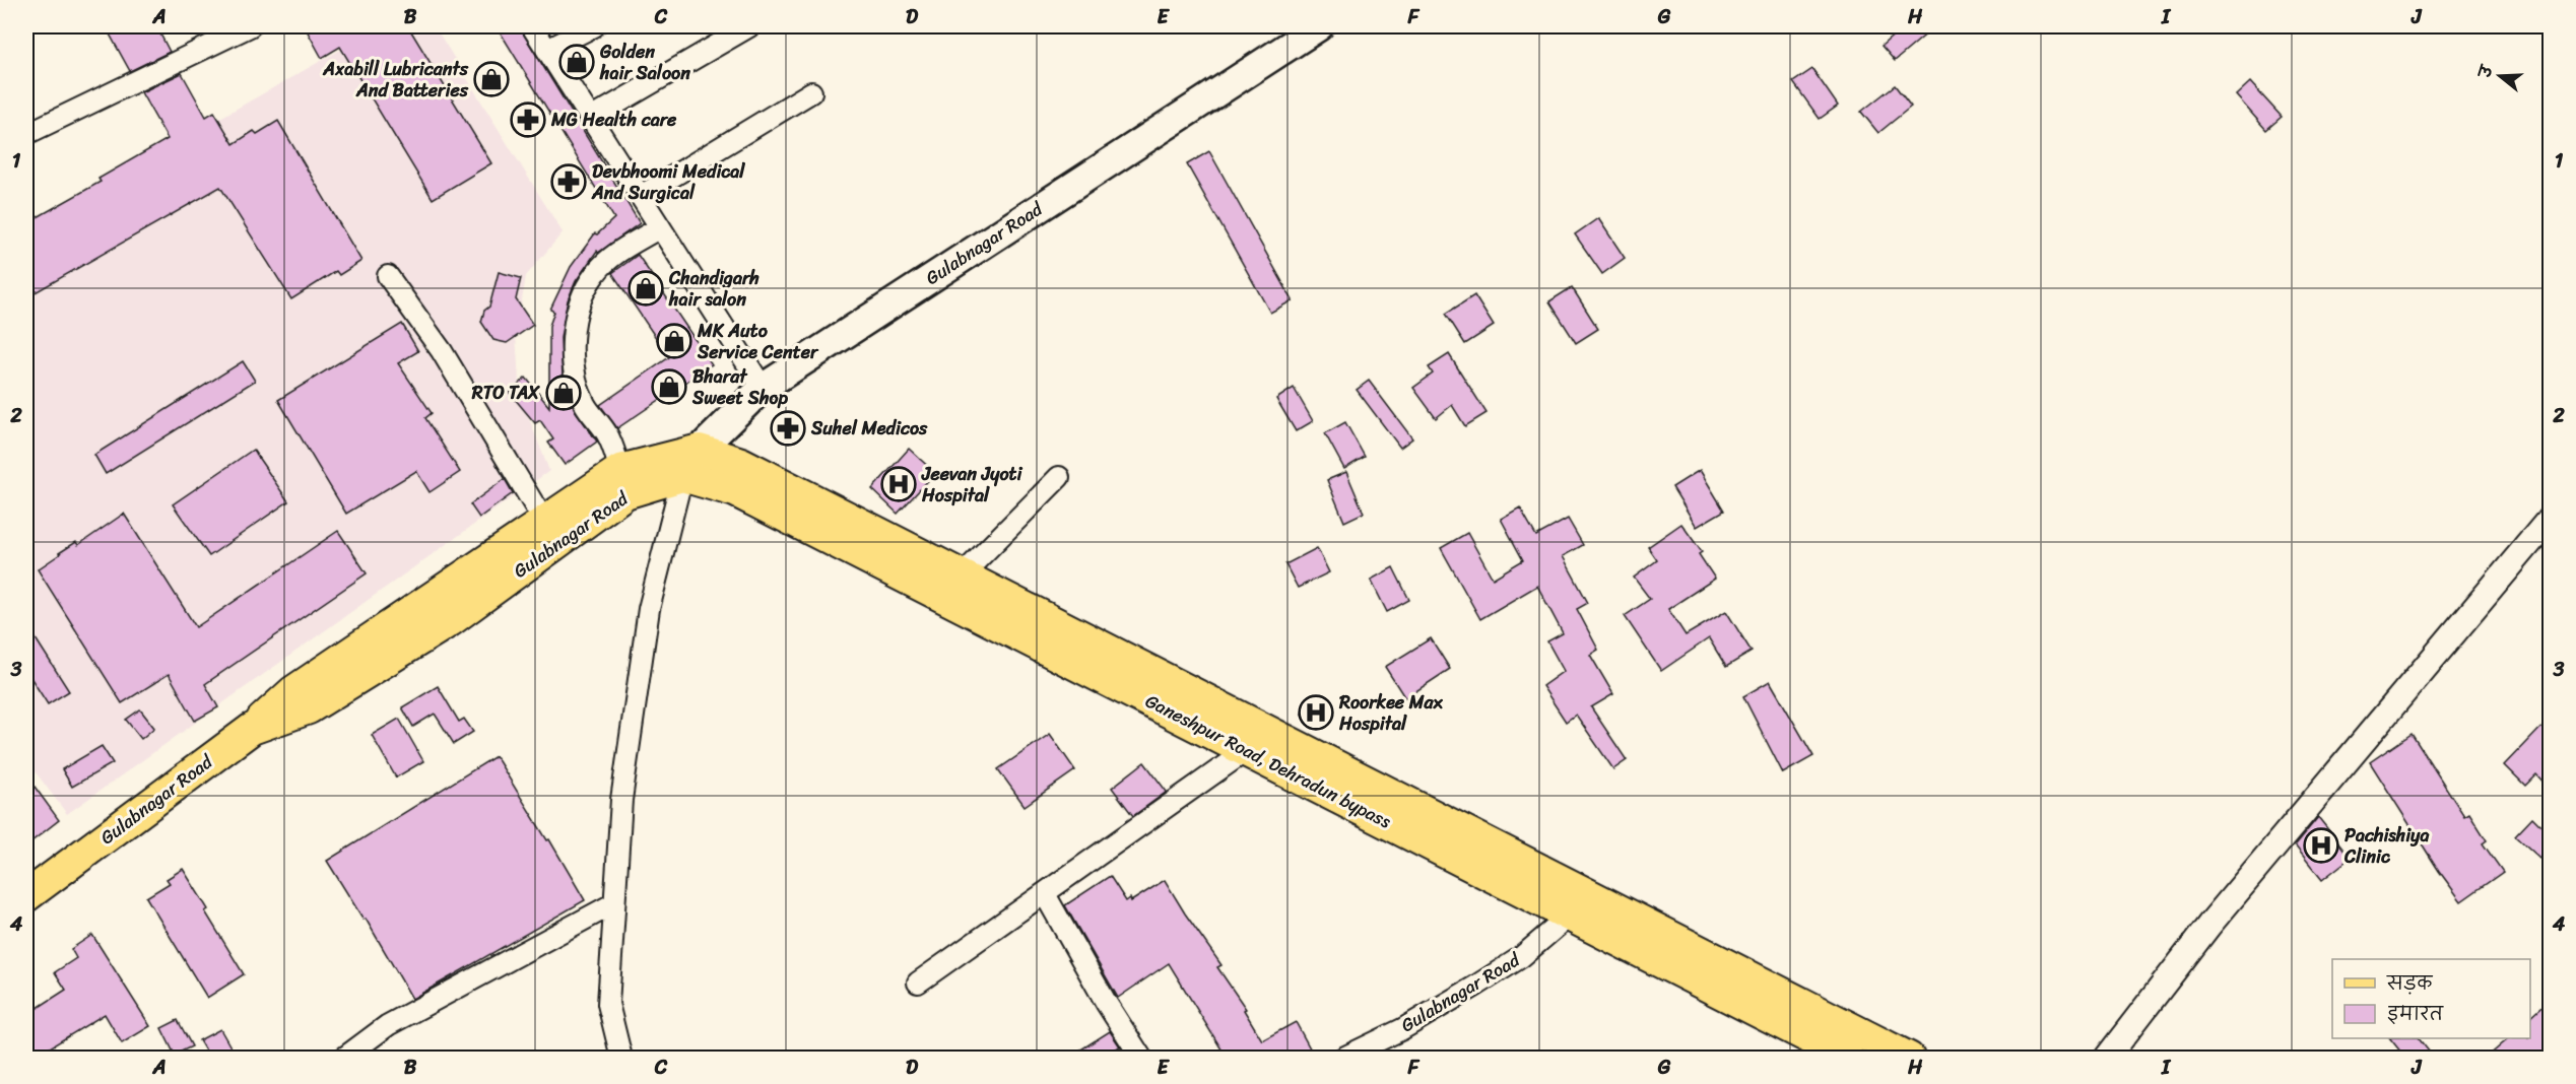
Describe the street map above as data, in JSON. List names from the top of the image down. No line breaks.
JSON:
{"streets":{"main road":["Gulabnagar Road","Ganeshpur Road, Dehradun bypass"]},"crossings":[["Gulabnagar Road","Ganeshpur Road, Dehradun bypass"]],"places":{"shop":["Golden hair Saloon","Axabill Lubricants And Batteries","Chandigarh hair salon","MK Auto Service Center","Bharat Sweet Shop","RTO TAX"],"pharmacy":["MG Health care","Devbhoomi Medical And Surgical","Suhel Medicos"],"hospital":["Jeevan Jyoti Hospital","Roorkee Max Hospital","Pachishiya Clinic"]},"legend":["सड़क","इमारत"],"north":"left","grid":{"columns":["A","B","C","D","E","F","G","H","I","J"],"rows":["1","2","3","4"]}}
